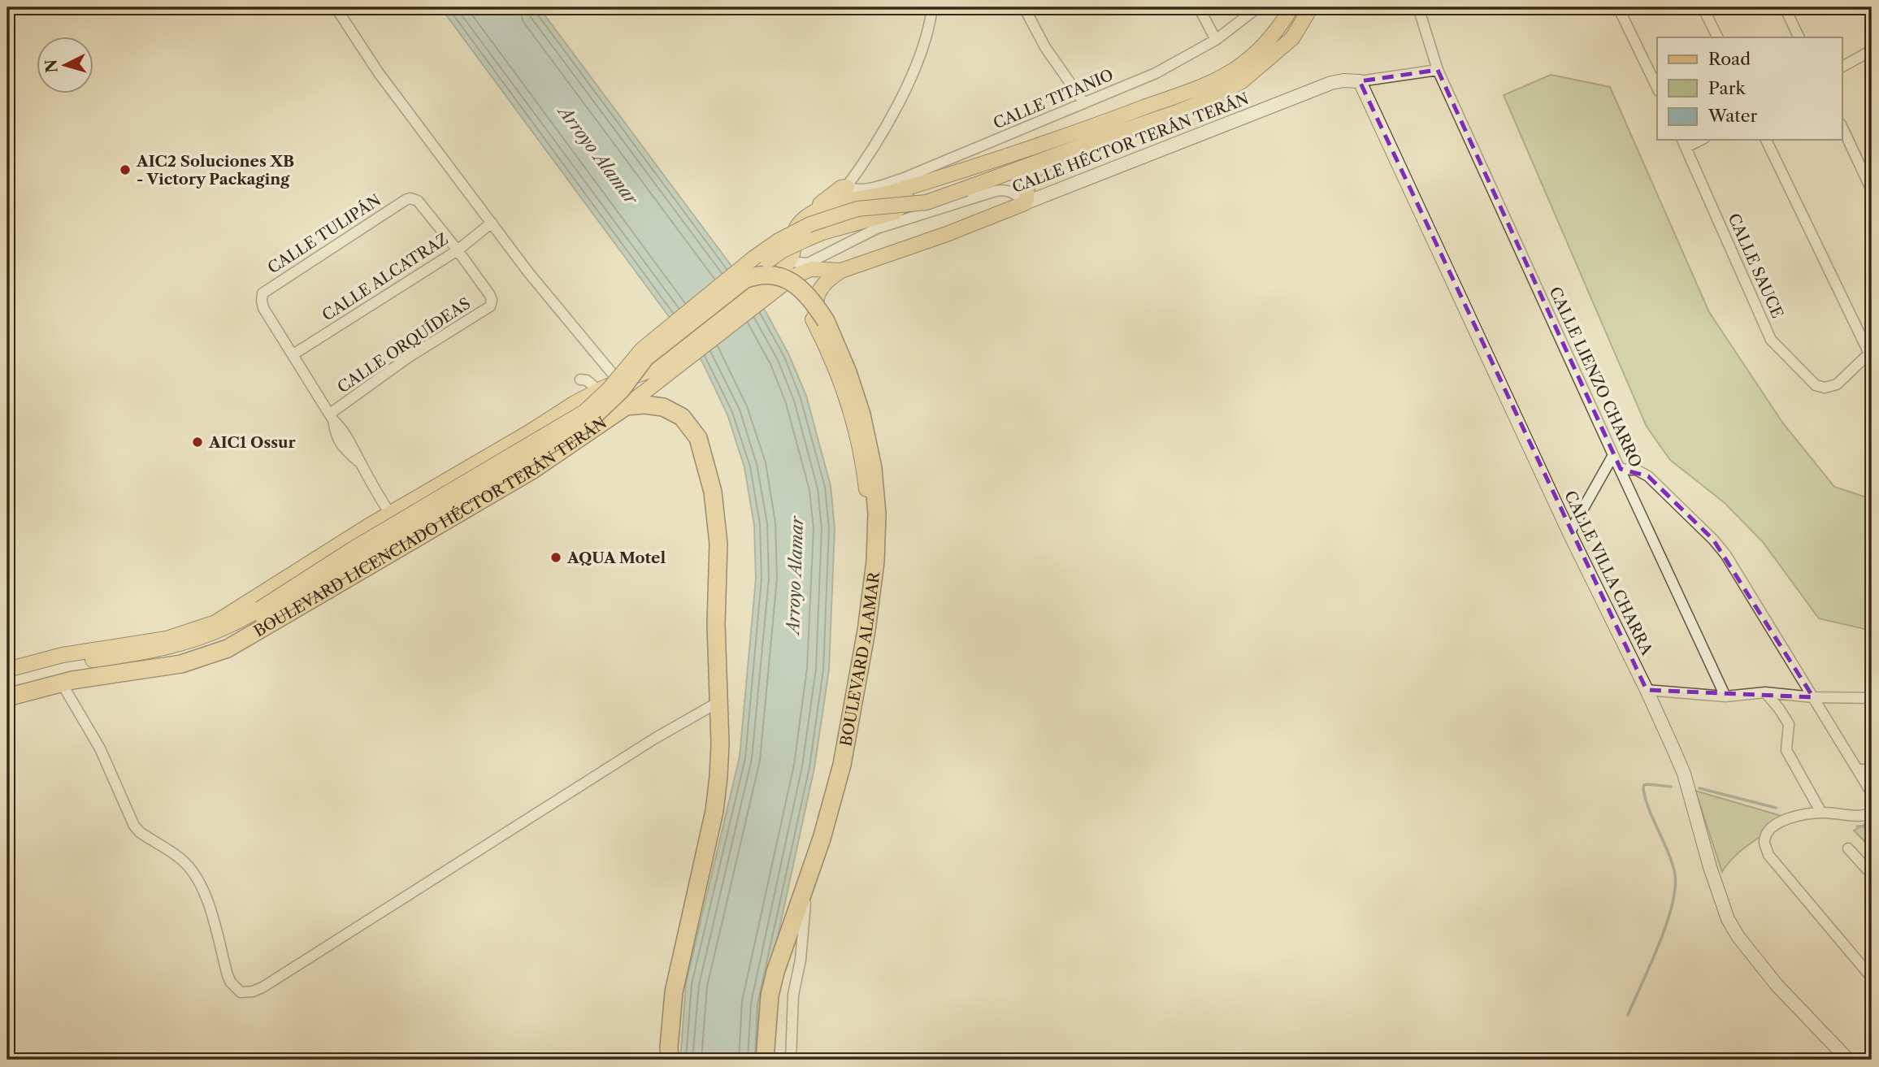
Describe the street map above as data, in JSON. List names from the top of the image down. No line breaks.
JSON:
{"streets":{"highway":["BOULEVARD LICENCIADO HÉCTOR TERÁN TERÁN","BOULEVARD ALAMAR"],"main road":["CALLE HÉCTOR TERÁN TERÁN"],"street":["CALLE TITANIO","CALLE TULIPÁN","CALLE SAUCE","CALLE ALCATRAZ","CALLE ORQUÍDEAS","CALLE LIENZO CHARRO","CALLE VILLA CHARRA"]},"crossings":[["CALLE HÉCTOR TERÁN TERÁN","CALLE LIENZO CHARRO"],["CALLE HÉCTOR TERÁN TERÁN","BOULEVARD LICENCIADO HÉCTOR TERÁN TERÁN"],["CALLE HÉCTOR TERÁN TERÁN","CALLE VILLA CHARRA"],["CALLE HÉCTOR TERÁN TERÁN","BOULEVARD ALAMAR"],["CALLE TULIPÁN","CALLE ALCATRAZ"],["CALLE TULIPÁN","CALLE ORQUÍDEAS"],["CALLE ALCATRAZ","CALLE ORQUÍDEAS"],["BOULEVARD LICENCIADO HÉCTOR TERÁN TERÁN","BOULEVARD ALAMAR"]],"water":["Arroyo Alamar"],"places":["AIC2 Soluciones XB - Victory Packaging","AIC1 Ossur","AQUA Motel"],"legend":["Road","Park","Water"],"north":"left"}
